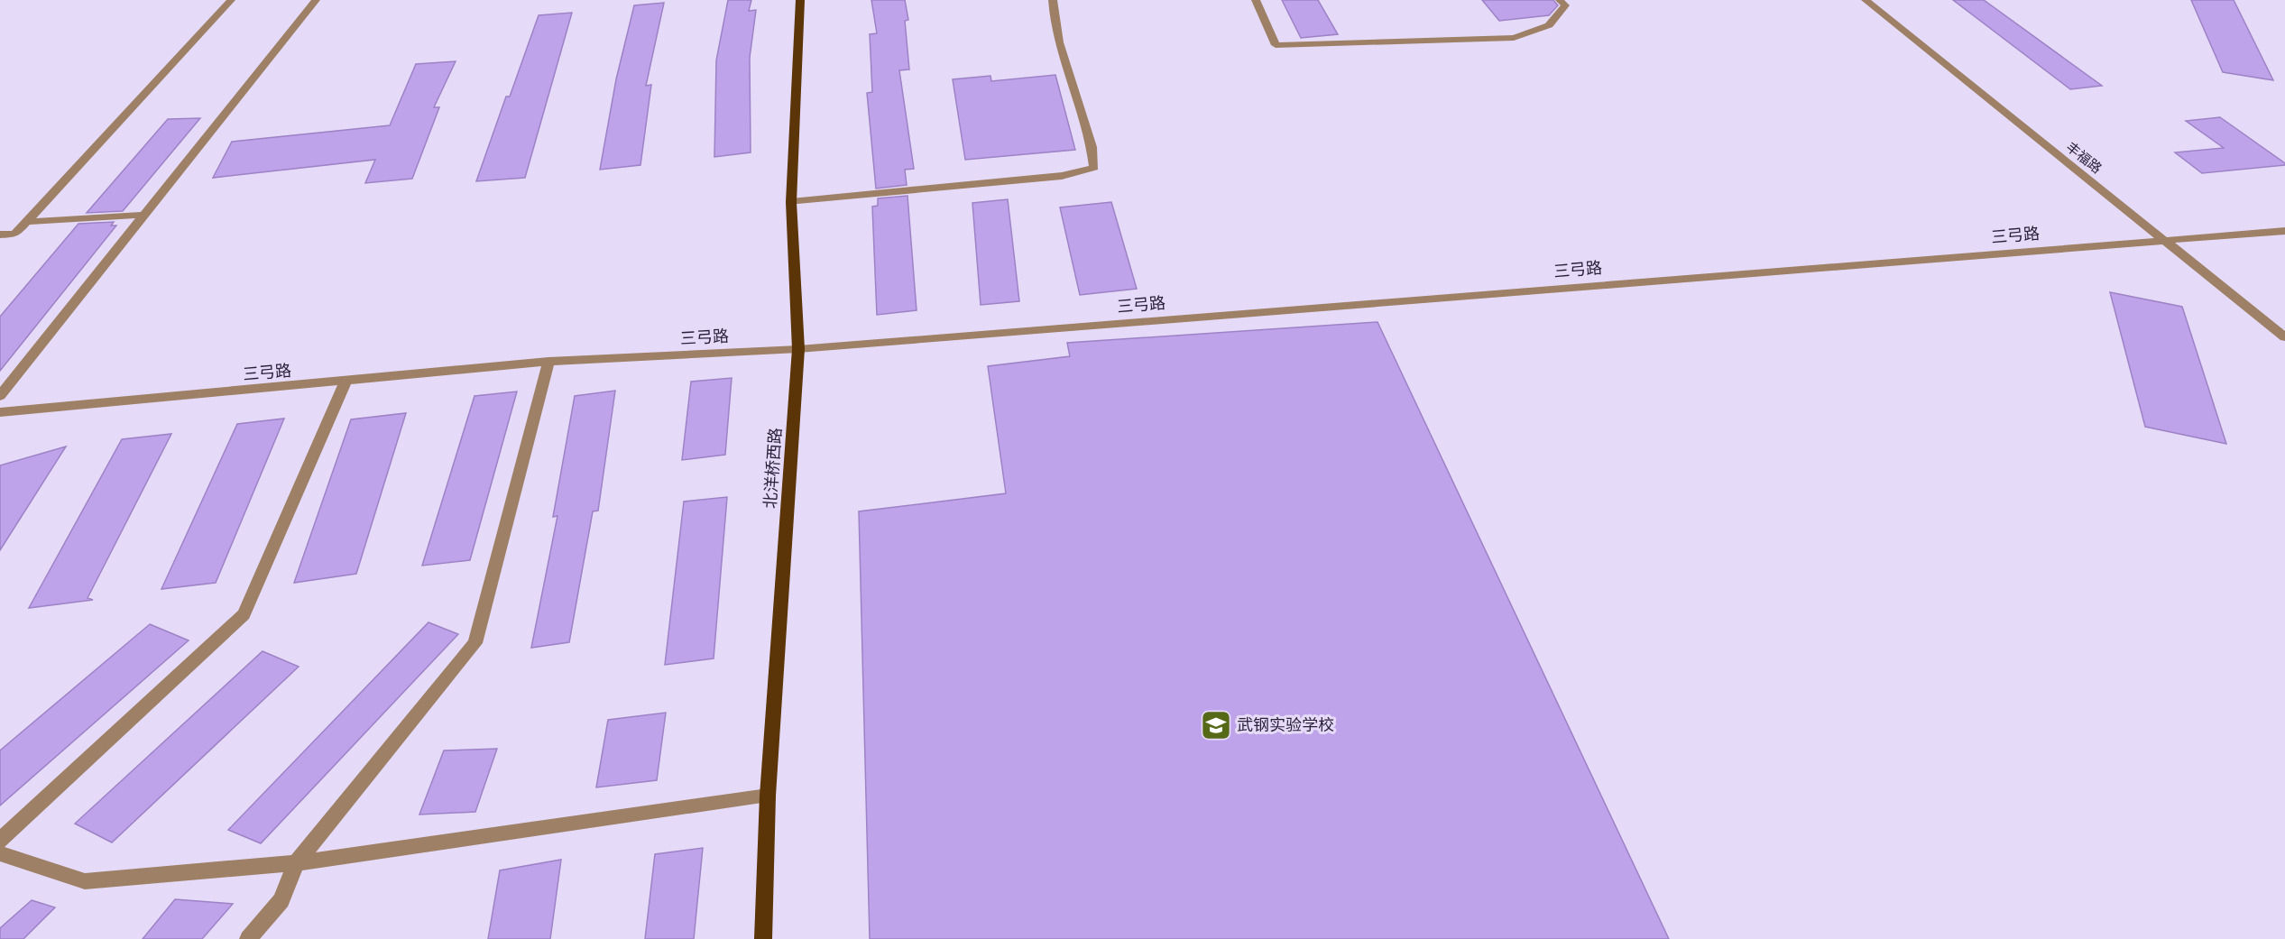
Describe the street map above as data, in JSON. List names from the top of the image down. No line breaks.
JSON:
{"streets":{"main road":["北洋桥西路"],"street":["丰福路","三弓路"]},"crossings":[["丰福路","三弓路"],["三弓路","北洋桥西路"]],"places":{"school or university":["武钢实验学校"]}}
